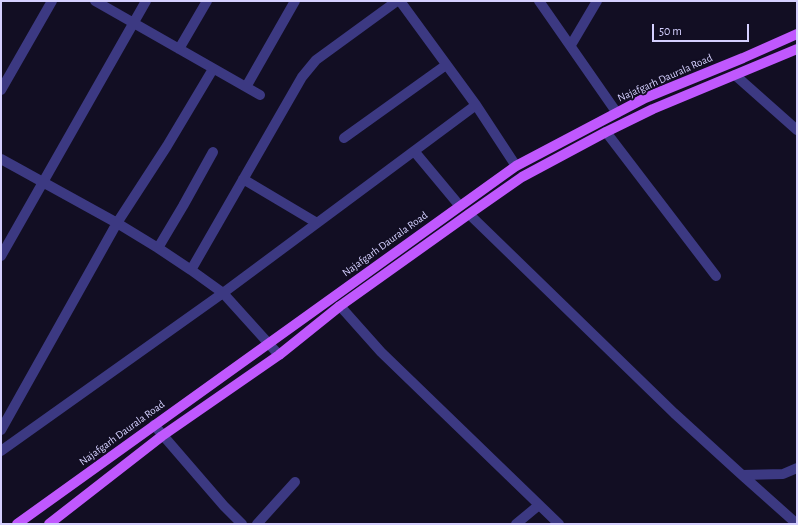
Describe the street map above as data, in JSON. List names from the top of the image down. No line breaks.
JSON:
{"streets":{"main road":["Najafgarh Daurala Road"]},"scale_bar":"50 m"}
